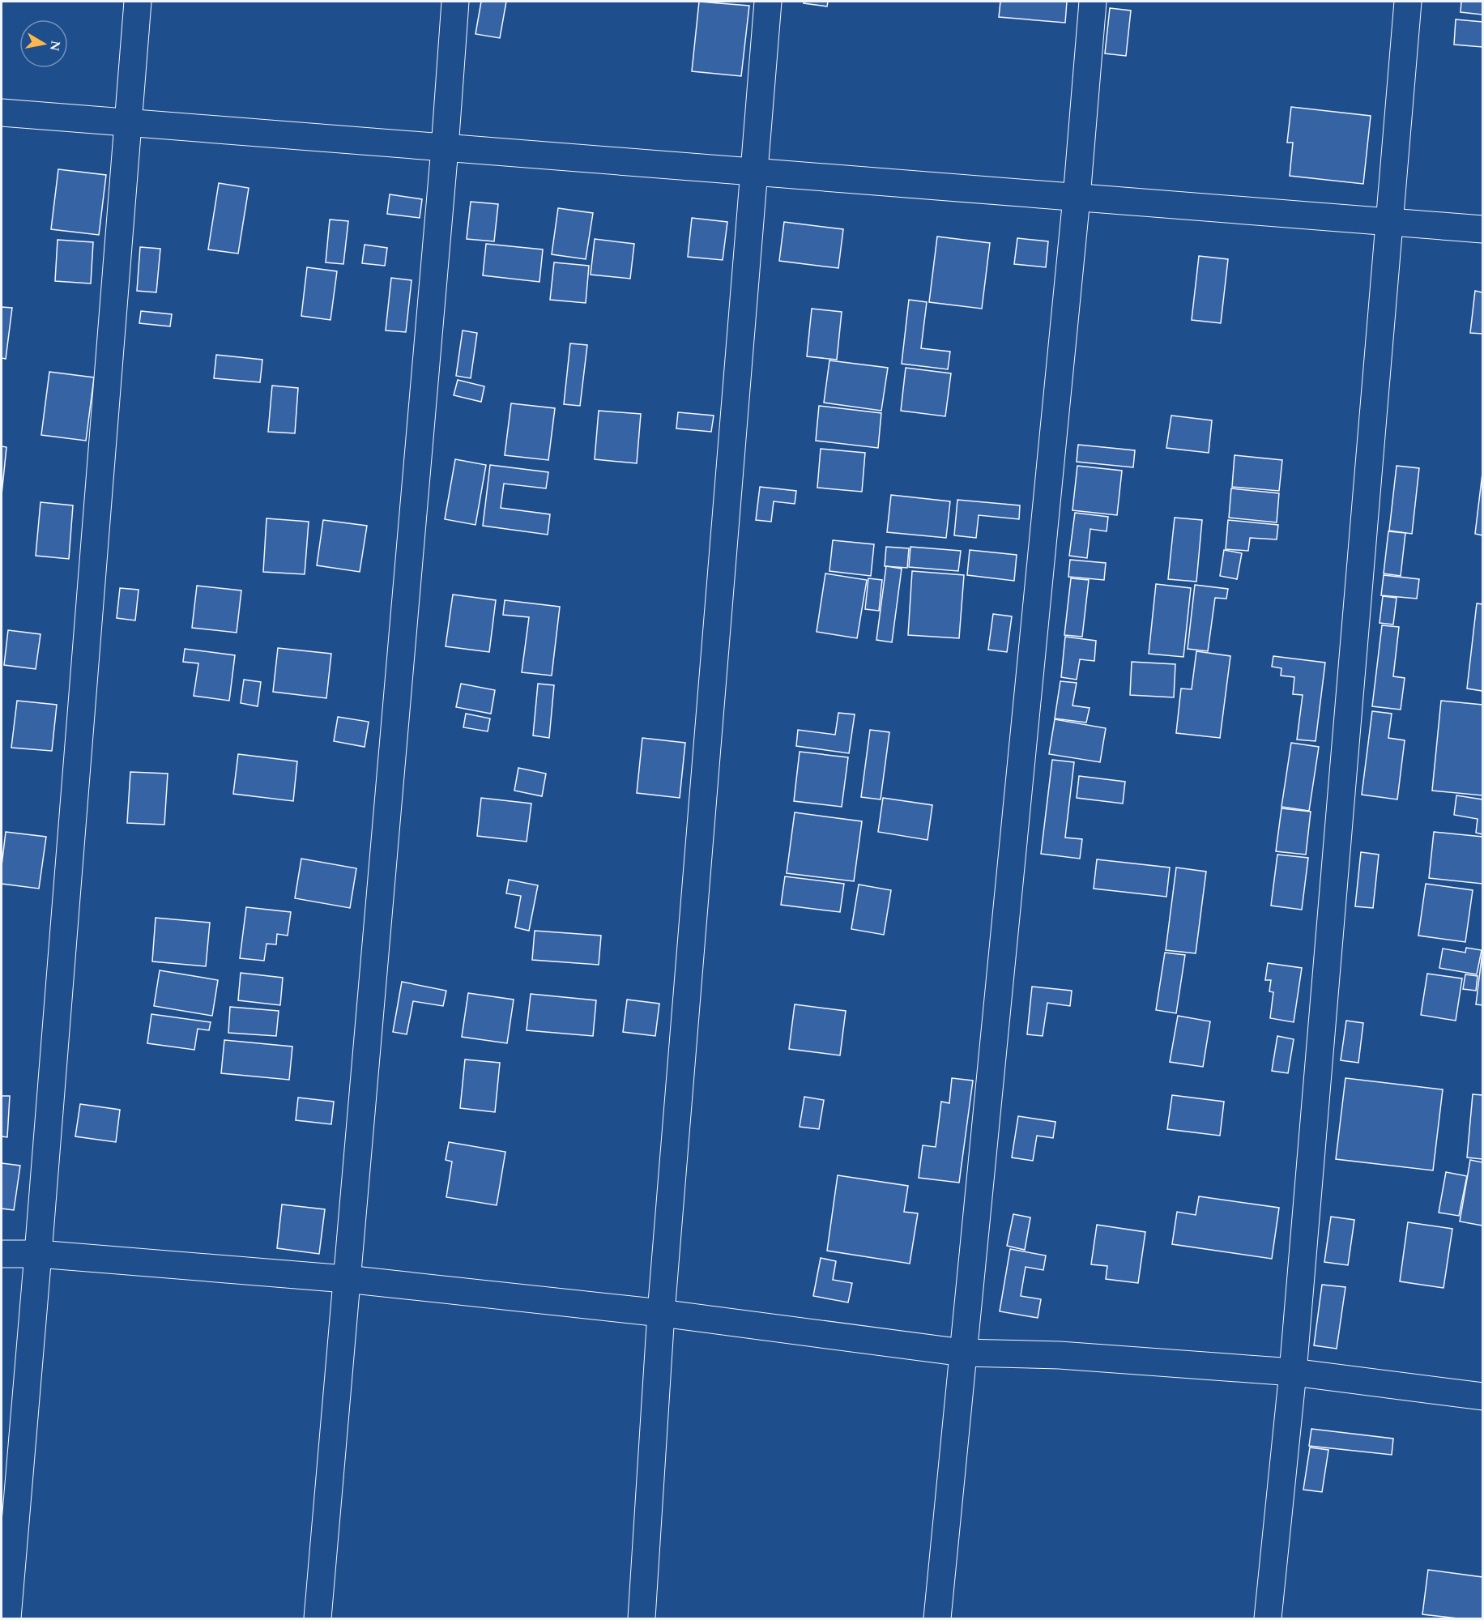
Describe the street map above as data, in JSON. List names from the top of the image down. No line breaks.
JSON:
{"north":"right"}
